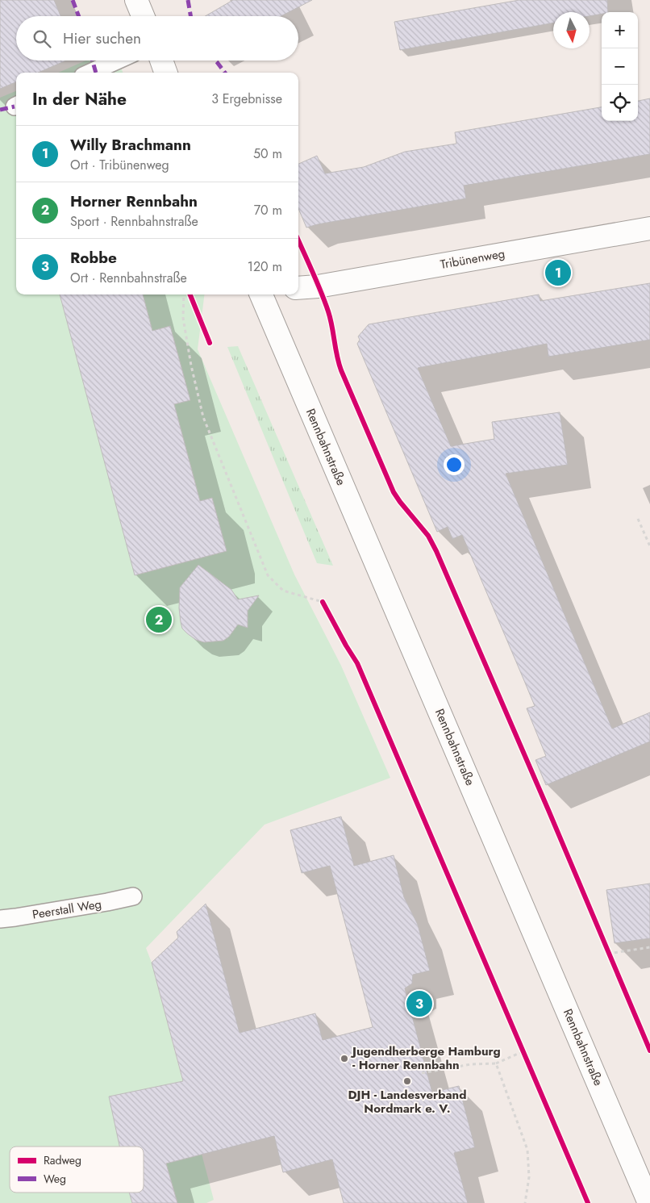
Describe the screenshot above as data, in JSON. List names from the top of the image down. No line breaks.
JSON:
{"streets":{"main road":["Tribünenweg","Rennbahnstraße"],"lane":["Peerstall Weg"]},"places":["Jugendherberge Hamburg - Horner Rennbahn","DJH - Landesverband Nordmark e. V."],"legend":["Radweg","Weg"],"north":"bottom","page":{"map_buttons":["+","−"],"search":"Hier suchen","heading":["In der Nähe","3 Ergebnisse"],"list":[{"mark":"1","name":"Willy Brachmann","note":"Ort · Tribünenweg","value":"50 m"},{"mark":"2","name":"Horner Rennbahn","note":"Sport · Rennbahnstraße","value":"70 m"},{"mark":"3","name":"Robbe","note":"Ort · Rennbahnstraße","value":"120 m"}],"pins":["1","2","3"]}}
